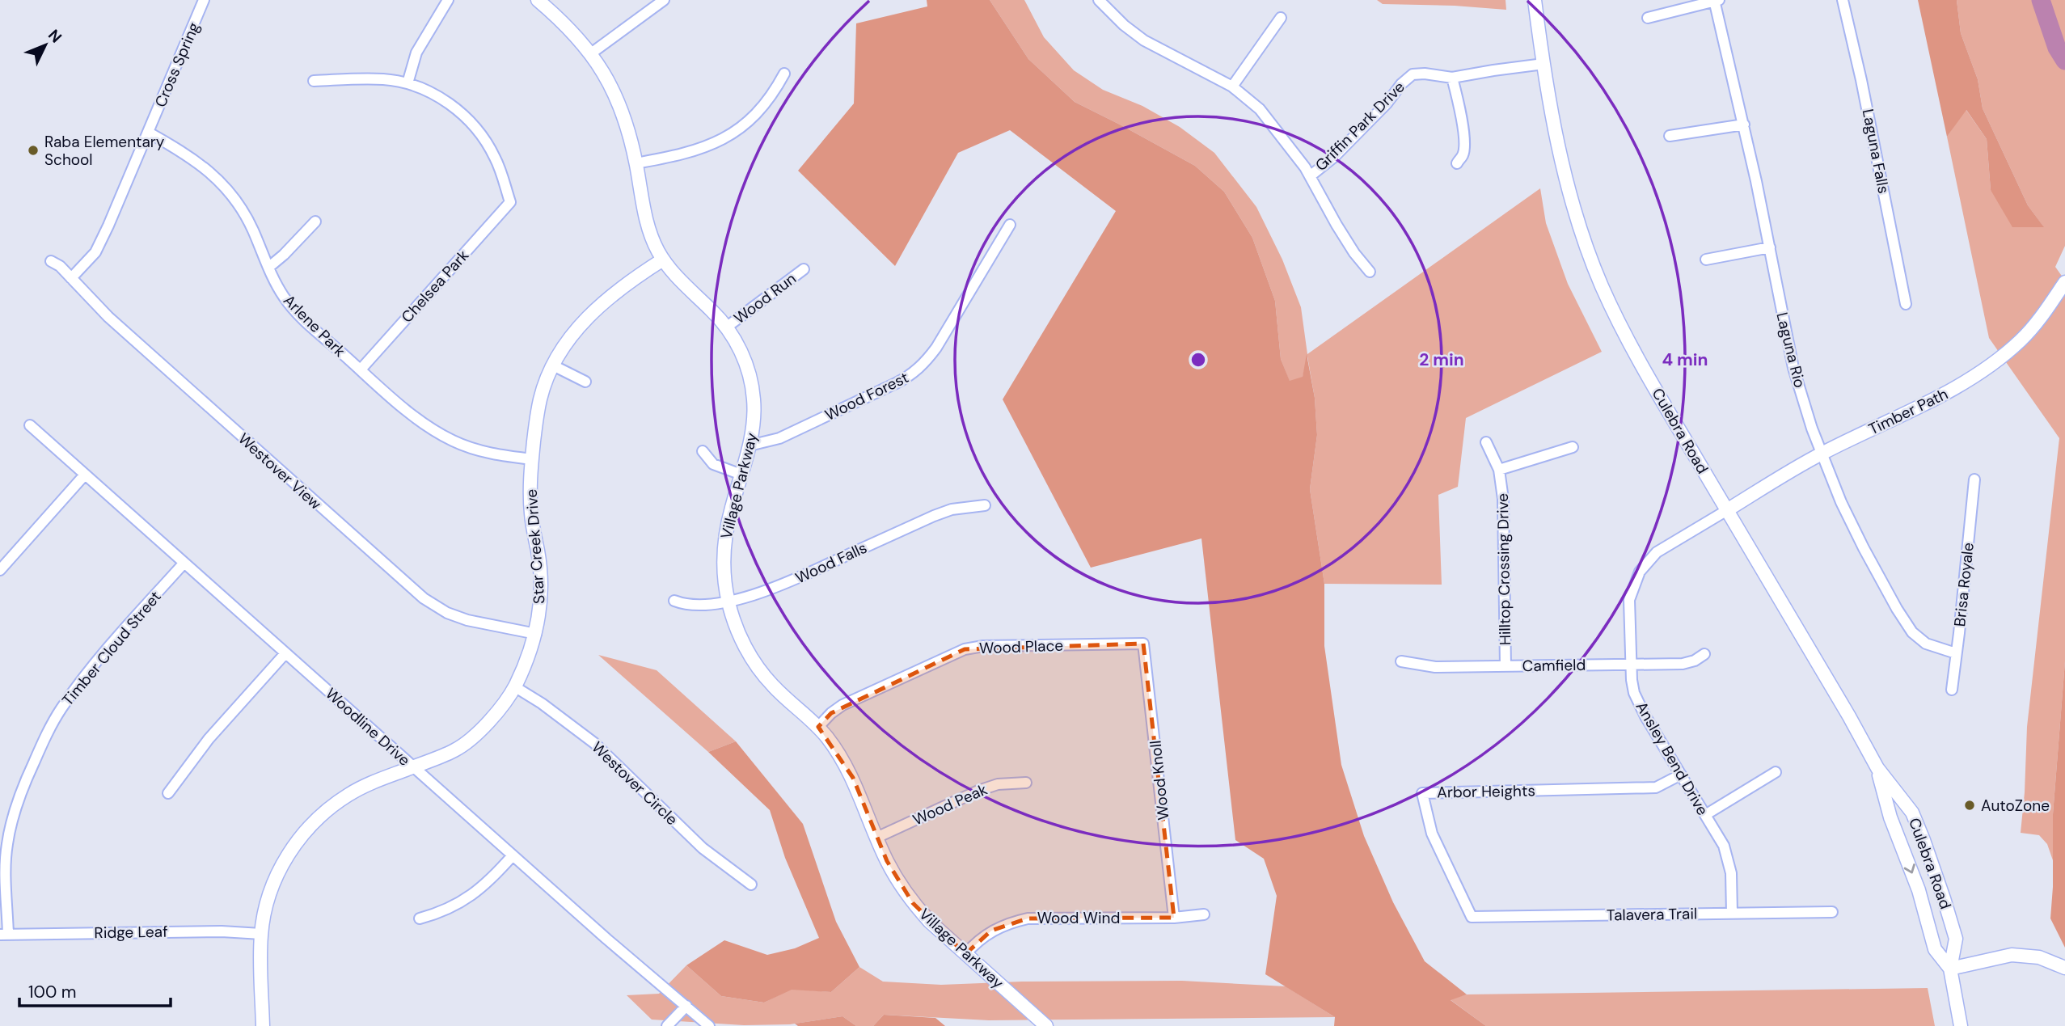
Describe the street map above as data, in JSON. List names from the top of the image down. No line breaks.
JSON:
{"streets":{"street":["Cross Spring","Griffin Park Drive","Laguna Falls","Chelsea Park","Wood Run","Arlene Park","Laguna Rio","Wood Forest","Timber Path","Culebra Road","Westover View","Village Parkway","Star Creek Drive","Wood Falls","Hilltop Crossing Drive","Brisa Royale","Wood Place","Timber Cloud Street","Camfield","Woodline Drive","Ansley Bend Drive","Wood Knoll","Westover Circle","Arbor Heights","Wood Peak","Talavera Trail","Wood Wind","Ridge Leaf"]},"crossings":[["Cross Spring","Arlene Park"],["Cross Spring","Westover View"],["Griffin Park Drive","Culebra Road"],["Chelsea Park","Arlene Park"],["Wood Run","Village Parkway"],["Arlene Park","Star Creek Drive"],["Laguna Rio","Timber Path"],["Laguna Rio","Brisa Royale"],["Wood Forest","Village Parkway"],["Timber Path","Culebra Road"],["Timber Path","Ansley Bend Drive"],["Culebra Road","Ansley Bend Drive"],["Westover View","Star Creek Drive"],["Village Parkway","Star Creek Drive"],["Village Parkway","Wood Falls"],["Village Parkway","Wood Place"],["Village Parkway","Wood Peak"],["Village Parkway","Wood Wind"],["Star Creek Drive","Woodline Drive"],["Star Creek Drive","Westover Circle"],["Star Creek Drive","Ridge Leaf"],["Hilltop Crossing Drive","Camfield"],["Wood Place","Wood Knoll"],["Timber Cloud Street","Woodline Drive"],["Timber Cloud Street","Ridge Leaf"],["Camfield","Ansley Bend Drive"],["Ansley Bend Drive","Arbor Heights"],["Ansley Bend Drive","Talavera Trail"],["Wood Knoll","Wood Wind"],["Arbor Heights","Talavera Trail"]],"places":["Raba Elementary School","AutoZone"],"scale_bar":"100 m","north":"top right","rings":["2 min","4 min"]}
